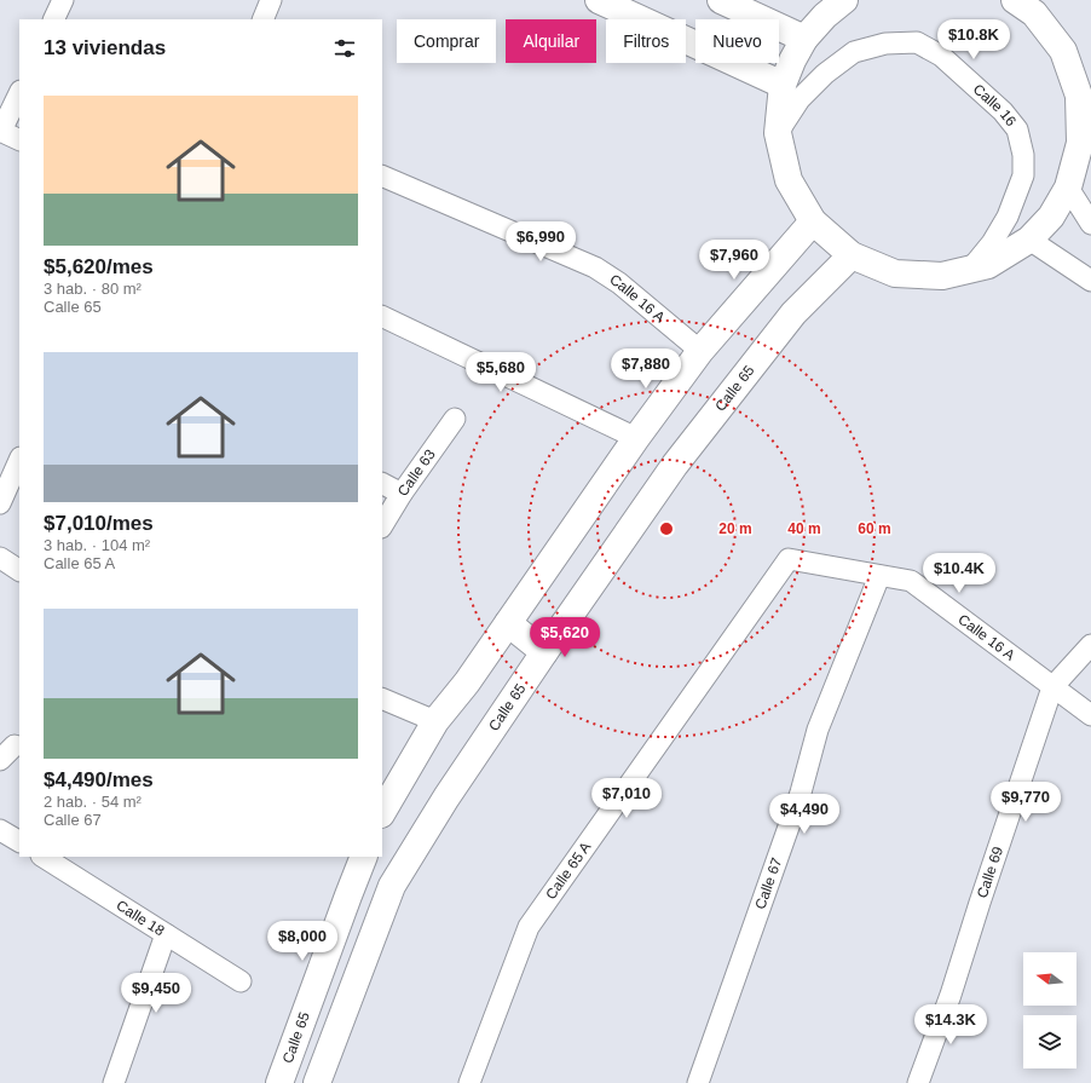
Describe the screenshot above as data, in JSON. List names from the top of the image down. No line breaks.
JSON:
{"streets":{"main road":["Calle 65"],"street":["Calle 16","Calle 16 A","Calle 63","Calle 65 A","Calle 69","Calle 67","Calle 18"]},"crossings":[["Calle 16 A","Calle 65 A"],["Calle 16 A","Calle 69"],["Calle 16 A","Calle 67"]],"north":"left","page":{"price":["$10.8K","$6,990","$7,960","$7,880","$5,680","$10.4K","$5,620","$7,010","$9,770","$4,490","$8,000","$9,450","$14.3K"],"chip":["Comprar","Alquilar","Filtros","Nuevo"],"heading":"13 viviendas","list":[{"name":"$5,620/mes","note":"3 hab. · 80 m² · Calle 65"},{"name":"$7,010/mes","note":"3 hab. · 104 m² · Calle 65 A"},{"name":"$4,490/mes","note":"2 hab. · 54 m² · Calle 67"}]},"rings":["20 m","40 m","60 m"]}
